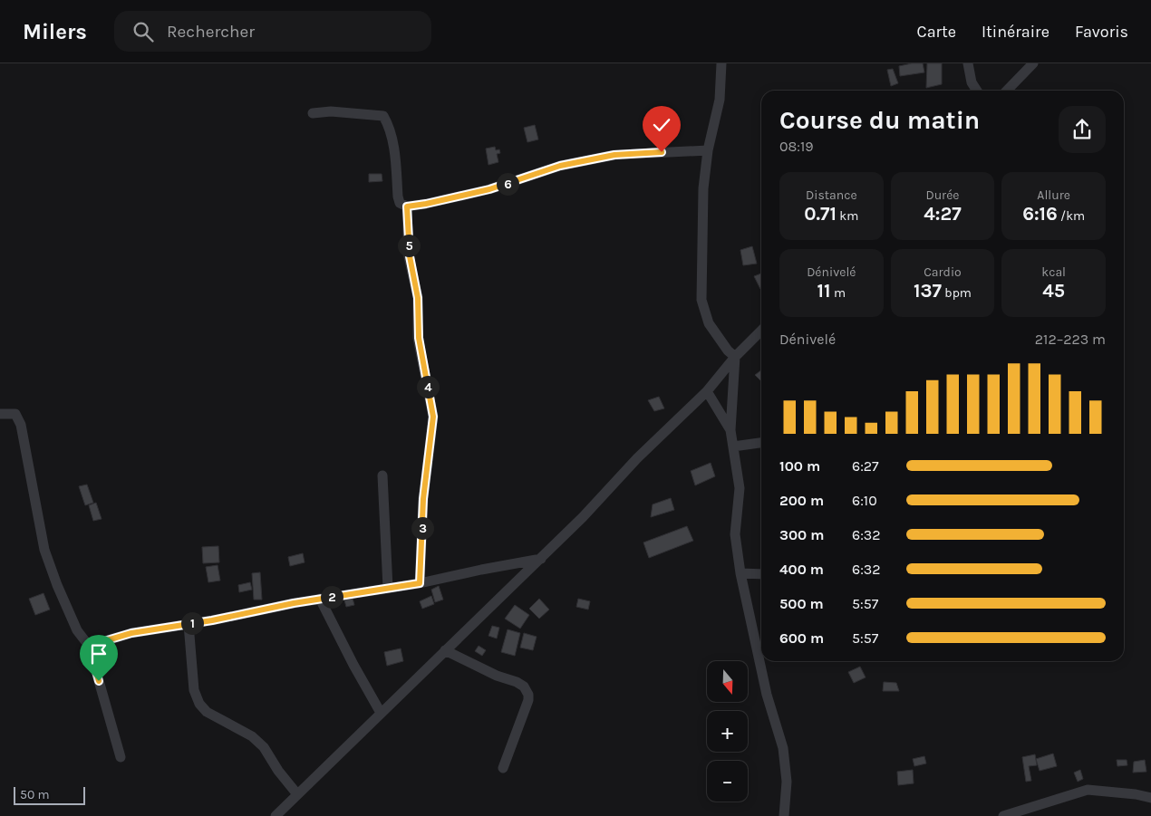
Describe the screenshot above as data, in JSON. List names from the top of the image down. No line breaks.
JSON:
{"scale_bar":"50 m","north":"bottom","page":{"header":"Milers","search":"Rechercher","nav":["Carte","Itinéraire","Favoris"],"heading":["Course du matin","08:19"],"stats":[["Distance","0.71 km"],["Durée","4:27"],["Allure","6:16 /km"],["Dénivelé","11 m"],["Cardio","137 bpm"],["kcal","45"]],"pins":["6","5","4","3","2","1"],"chart":["Dénivelé","212–223 m"],"list":[{"name":"100 m","note":"6:27"},{"name":"200 m","note":"6:10"},{"name":"300 m","note":"6:32"},{"name":"400 m","note":"6:32"},{"name":"500 m","note":"5:57"},{"name":"600 m","note":"5:57"}],"map_buttons":["+","−"],"scale":"50 m"}}
